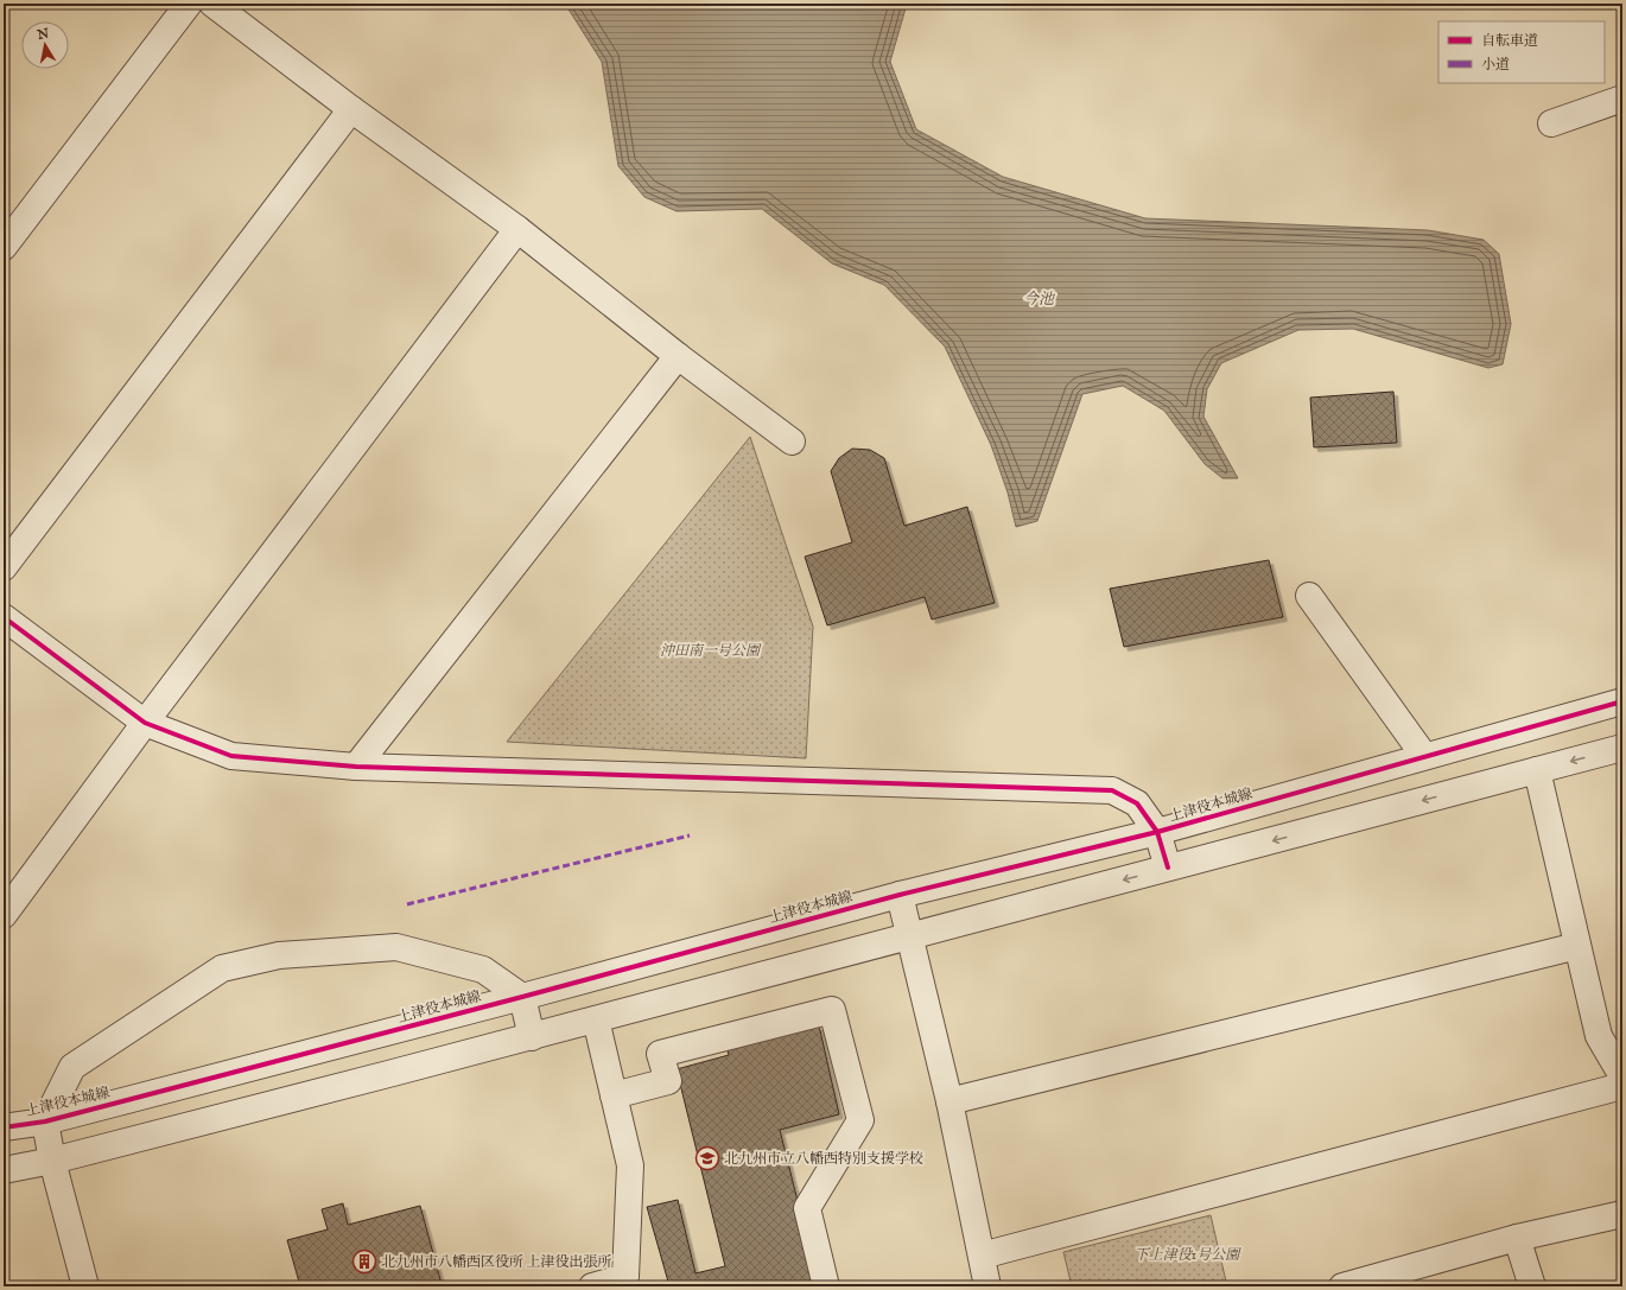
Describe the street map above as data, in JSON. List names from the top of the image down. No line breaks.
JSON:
{"streets":{"street":["上津役本城線"]},"water":["今池"],"parks":["沖田南一号公園","下上津役1号公園"],"places":{"school or university":["北九州市立八幡西特別支援学校"],"building":["北九州市八幡西区役所 上津役出張所"]},"legend":["自転車道","小道"],"north":"top"}
